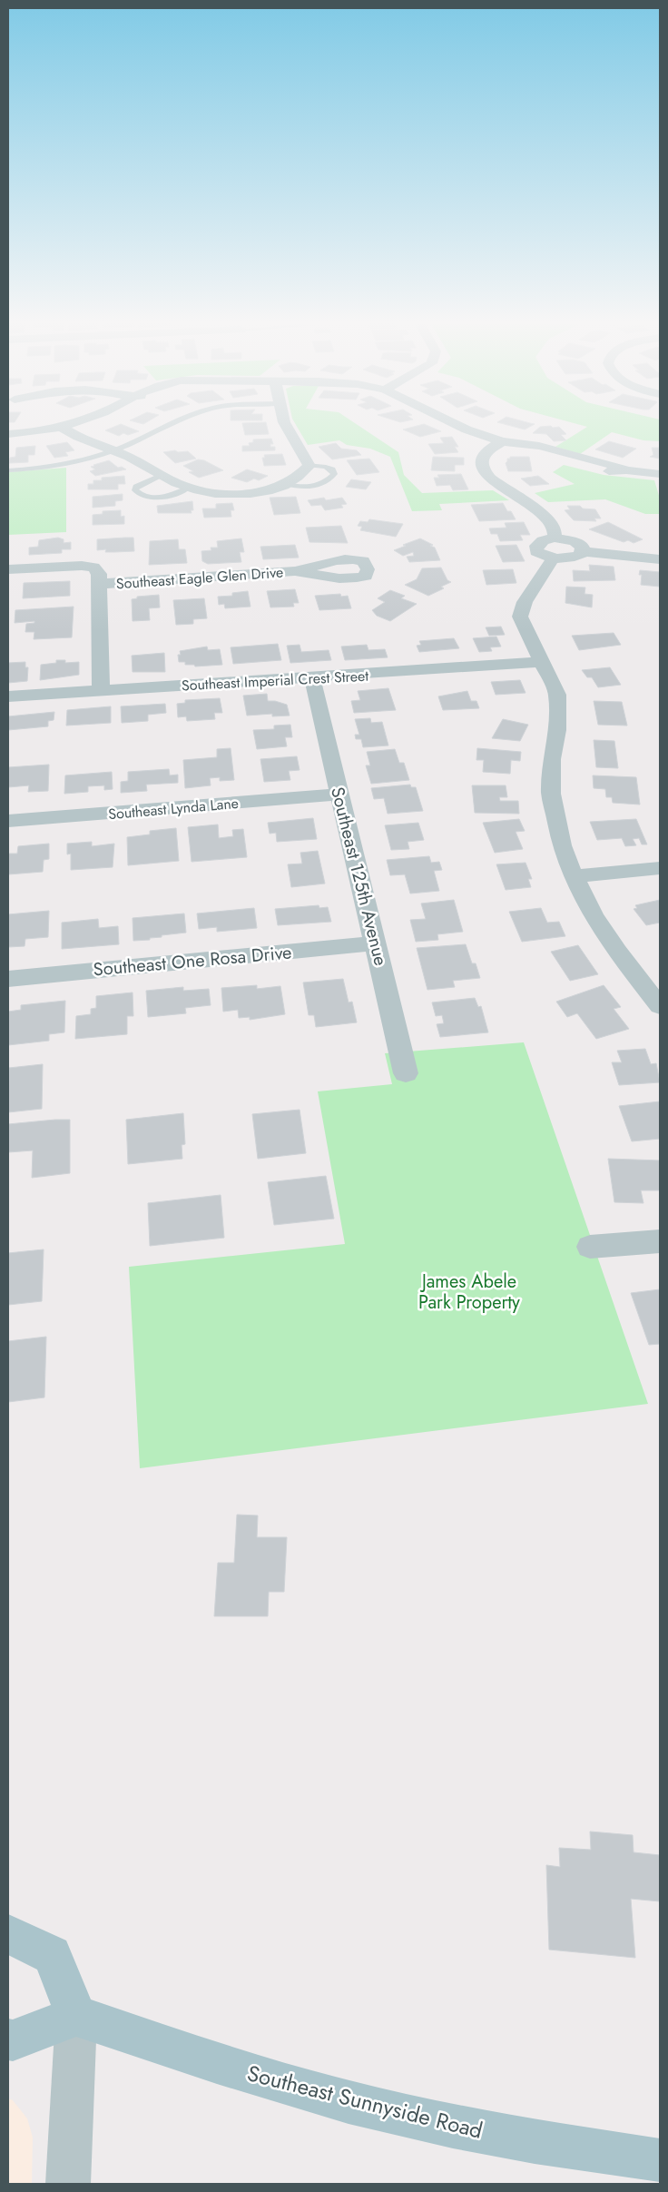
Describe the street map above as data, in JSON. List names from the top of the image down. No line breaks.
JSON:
{"streets":{"main road":["Southeast Sunnyside Road"],"street":["Southeast Eagle Glen Drive","Southeast Imperial Crest Street","Southeast Lynda Lane","Southeast 125th Avenue","Southeast One Rosa Drive"]},"crossings":[["Southeast Imperial Crest Street","Southeast 125th Avenue"],["Southeast Lynda Lane","Southeast 125th Avenue"],["Southeast 125th Avenue","Southeast One Rosa Drive"]],"parks":["James Abele Park Property"]}
